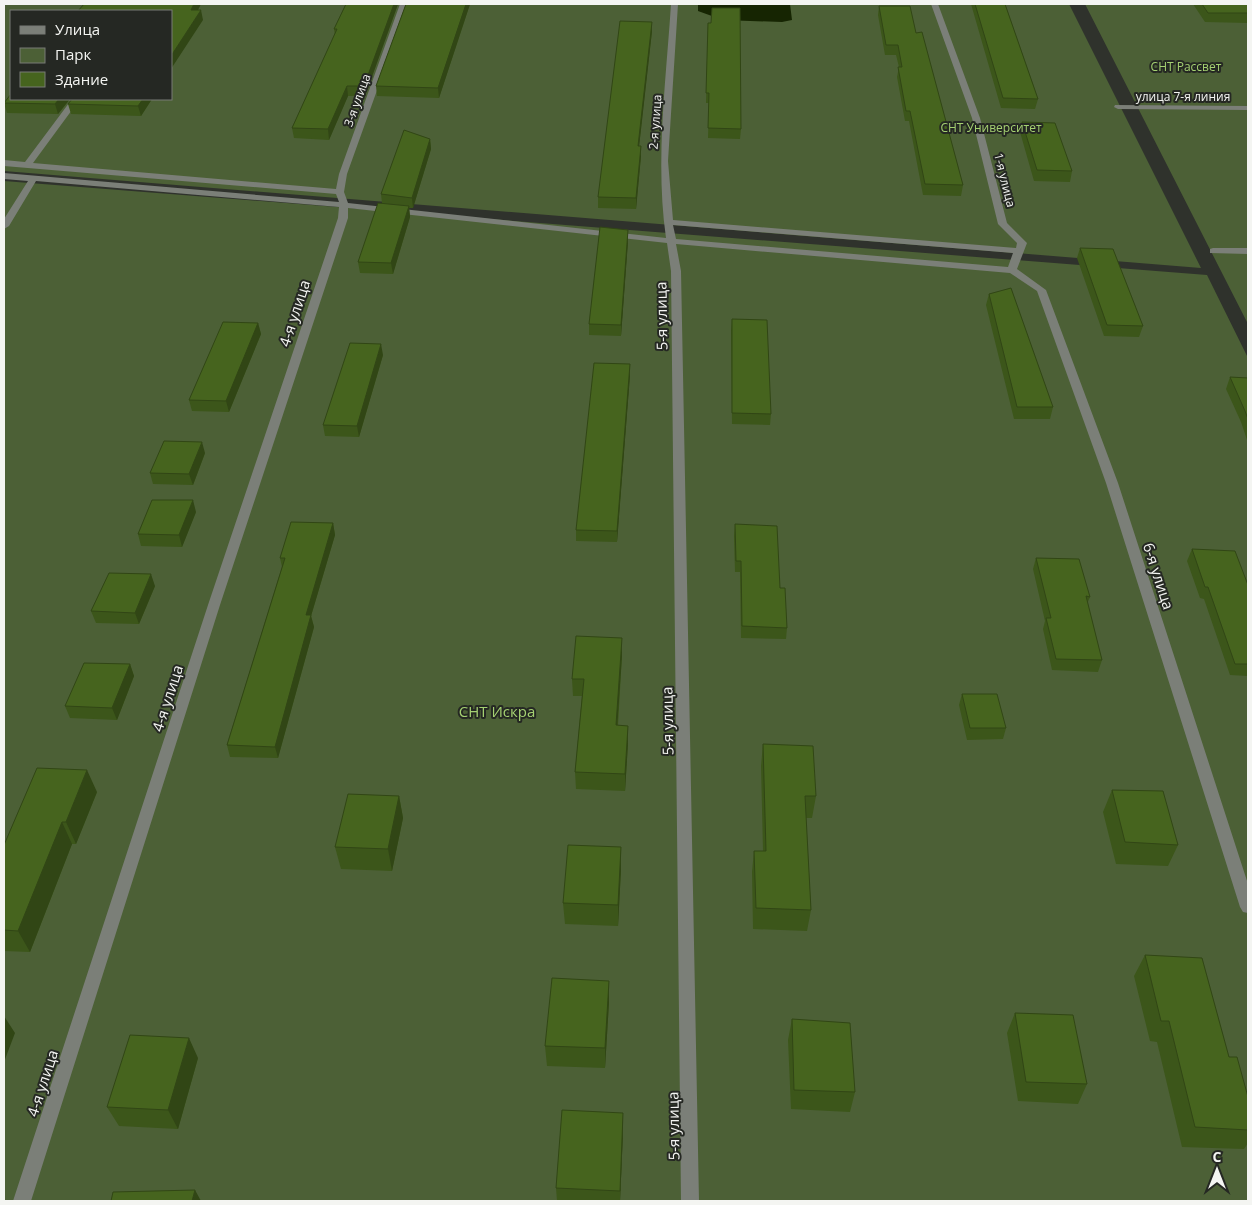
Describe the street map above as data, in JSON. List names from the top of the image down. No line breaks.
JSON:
{"streets":{"street":["улица 7-я линия","3-я улица","2-я улица","1-я улица","4-я улица","5-я улица","6-я улица"]},"crossings":[["3-я улица","4-я улица"],["2-я улица","5-я улица"]],"parks":["СНТ Рассвет","СНТ Университет","СНТ Искра"],"legend":["Улица","Парк","Здание"],"north":"top"}
